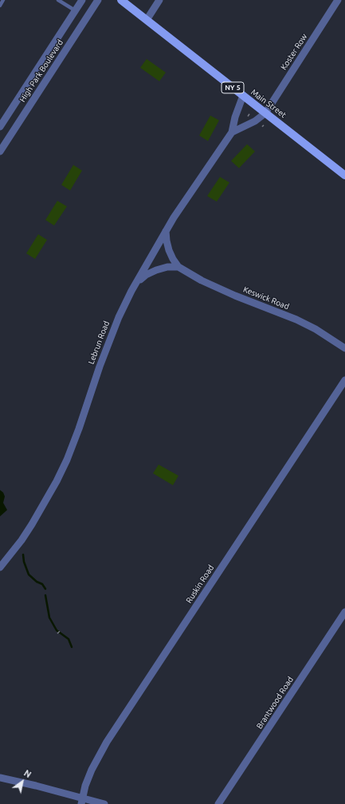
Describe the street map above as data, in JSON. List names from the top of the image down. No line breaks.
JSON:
{"streets":{"main road":["NY 5","Main Street"],"street":["Koster Row","High Park Boulevard","Keswick Road","Lebrun Road","Ruskin Road","Brantwood Road"]},"crossings":[["Koster Row","Main Street"],["Main Street","Lebrun Road"],["Keswick Road","Lebrun Road"]],"north":"top right"}
